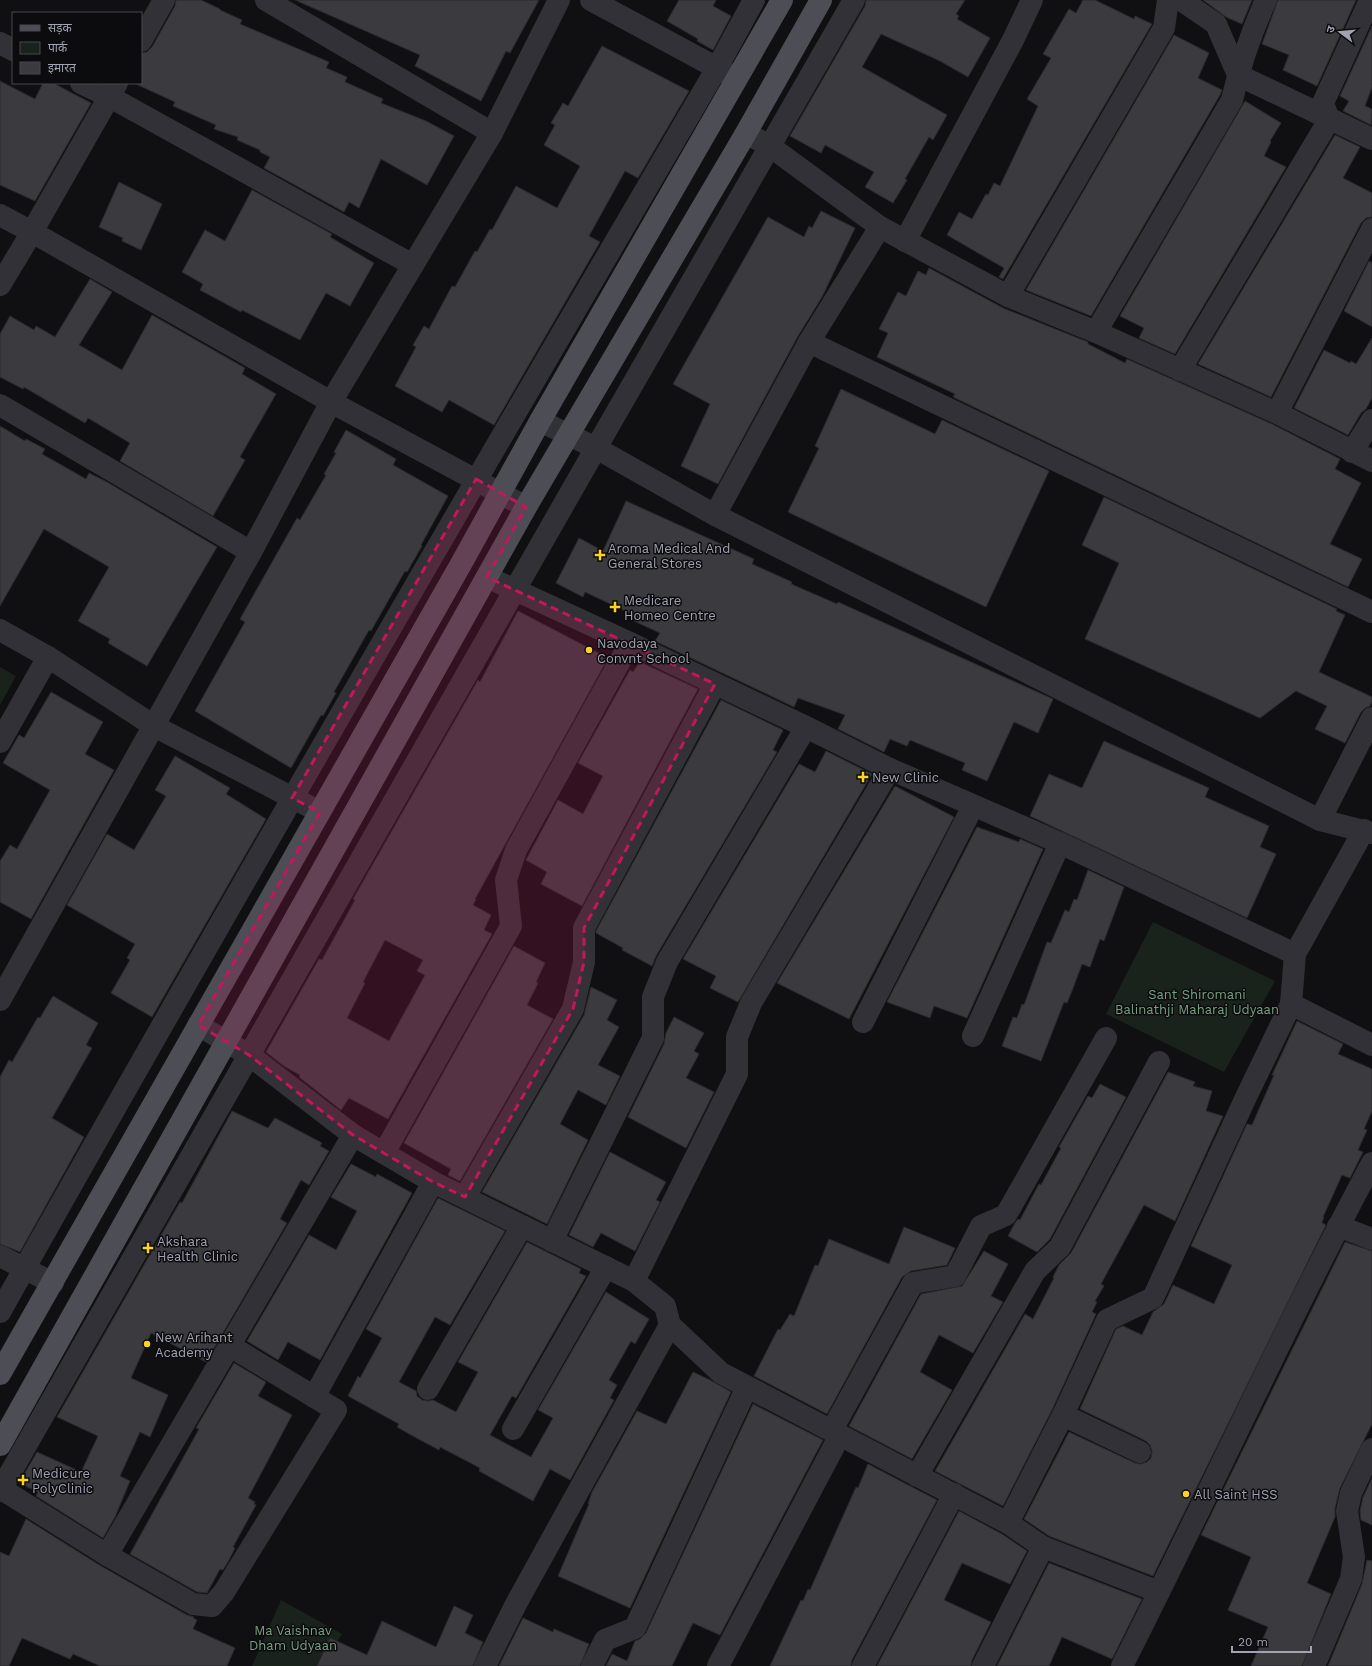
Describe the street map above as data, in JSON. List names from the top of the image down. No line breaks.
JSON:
{"parks":["Sant Shiromani Balinathji Maharaj Udyaan","Ma Vaishnav Dham Udyaan"],"places":{"health":["Aroma Medical And General Stores","Medicare Homeo Centre","New Clinic","Akshara Health Clinic","Medicure PolyClinic"],"other":["Navodaya Convnt School","New Arihant Academy","All Saint HSS"]},"legend":["सड़क","पार्क","इमारत"],"scale_bar":"20 m","north":"left"}
